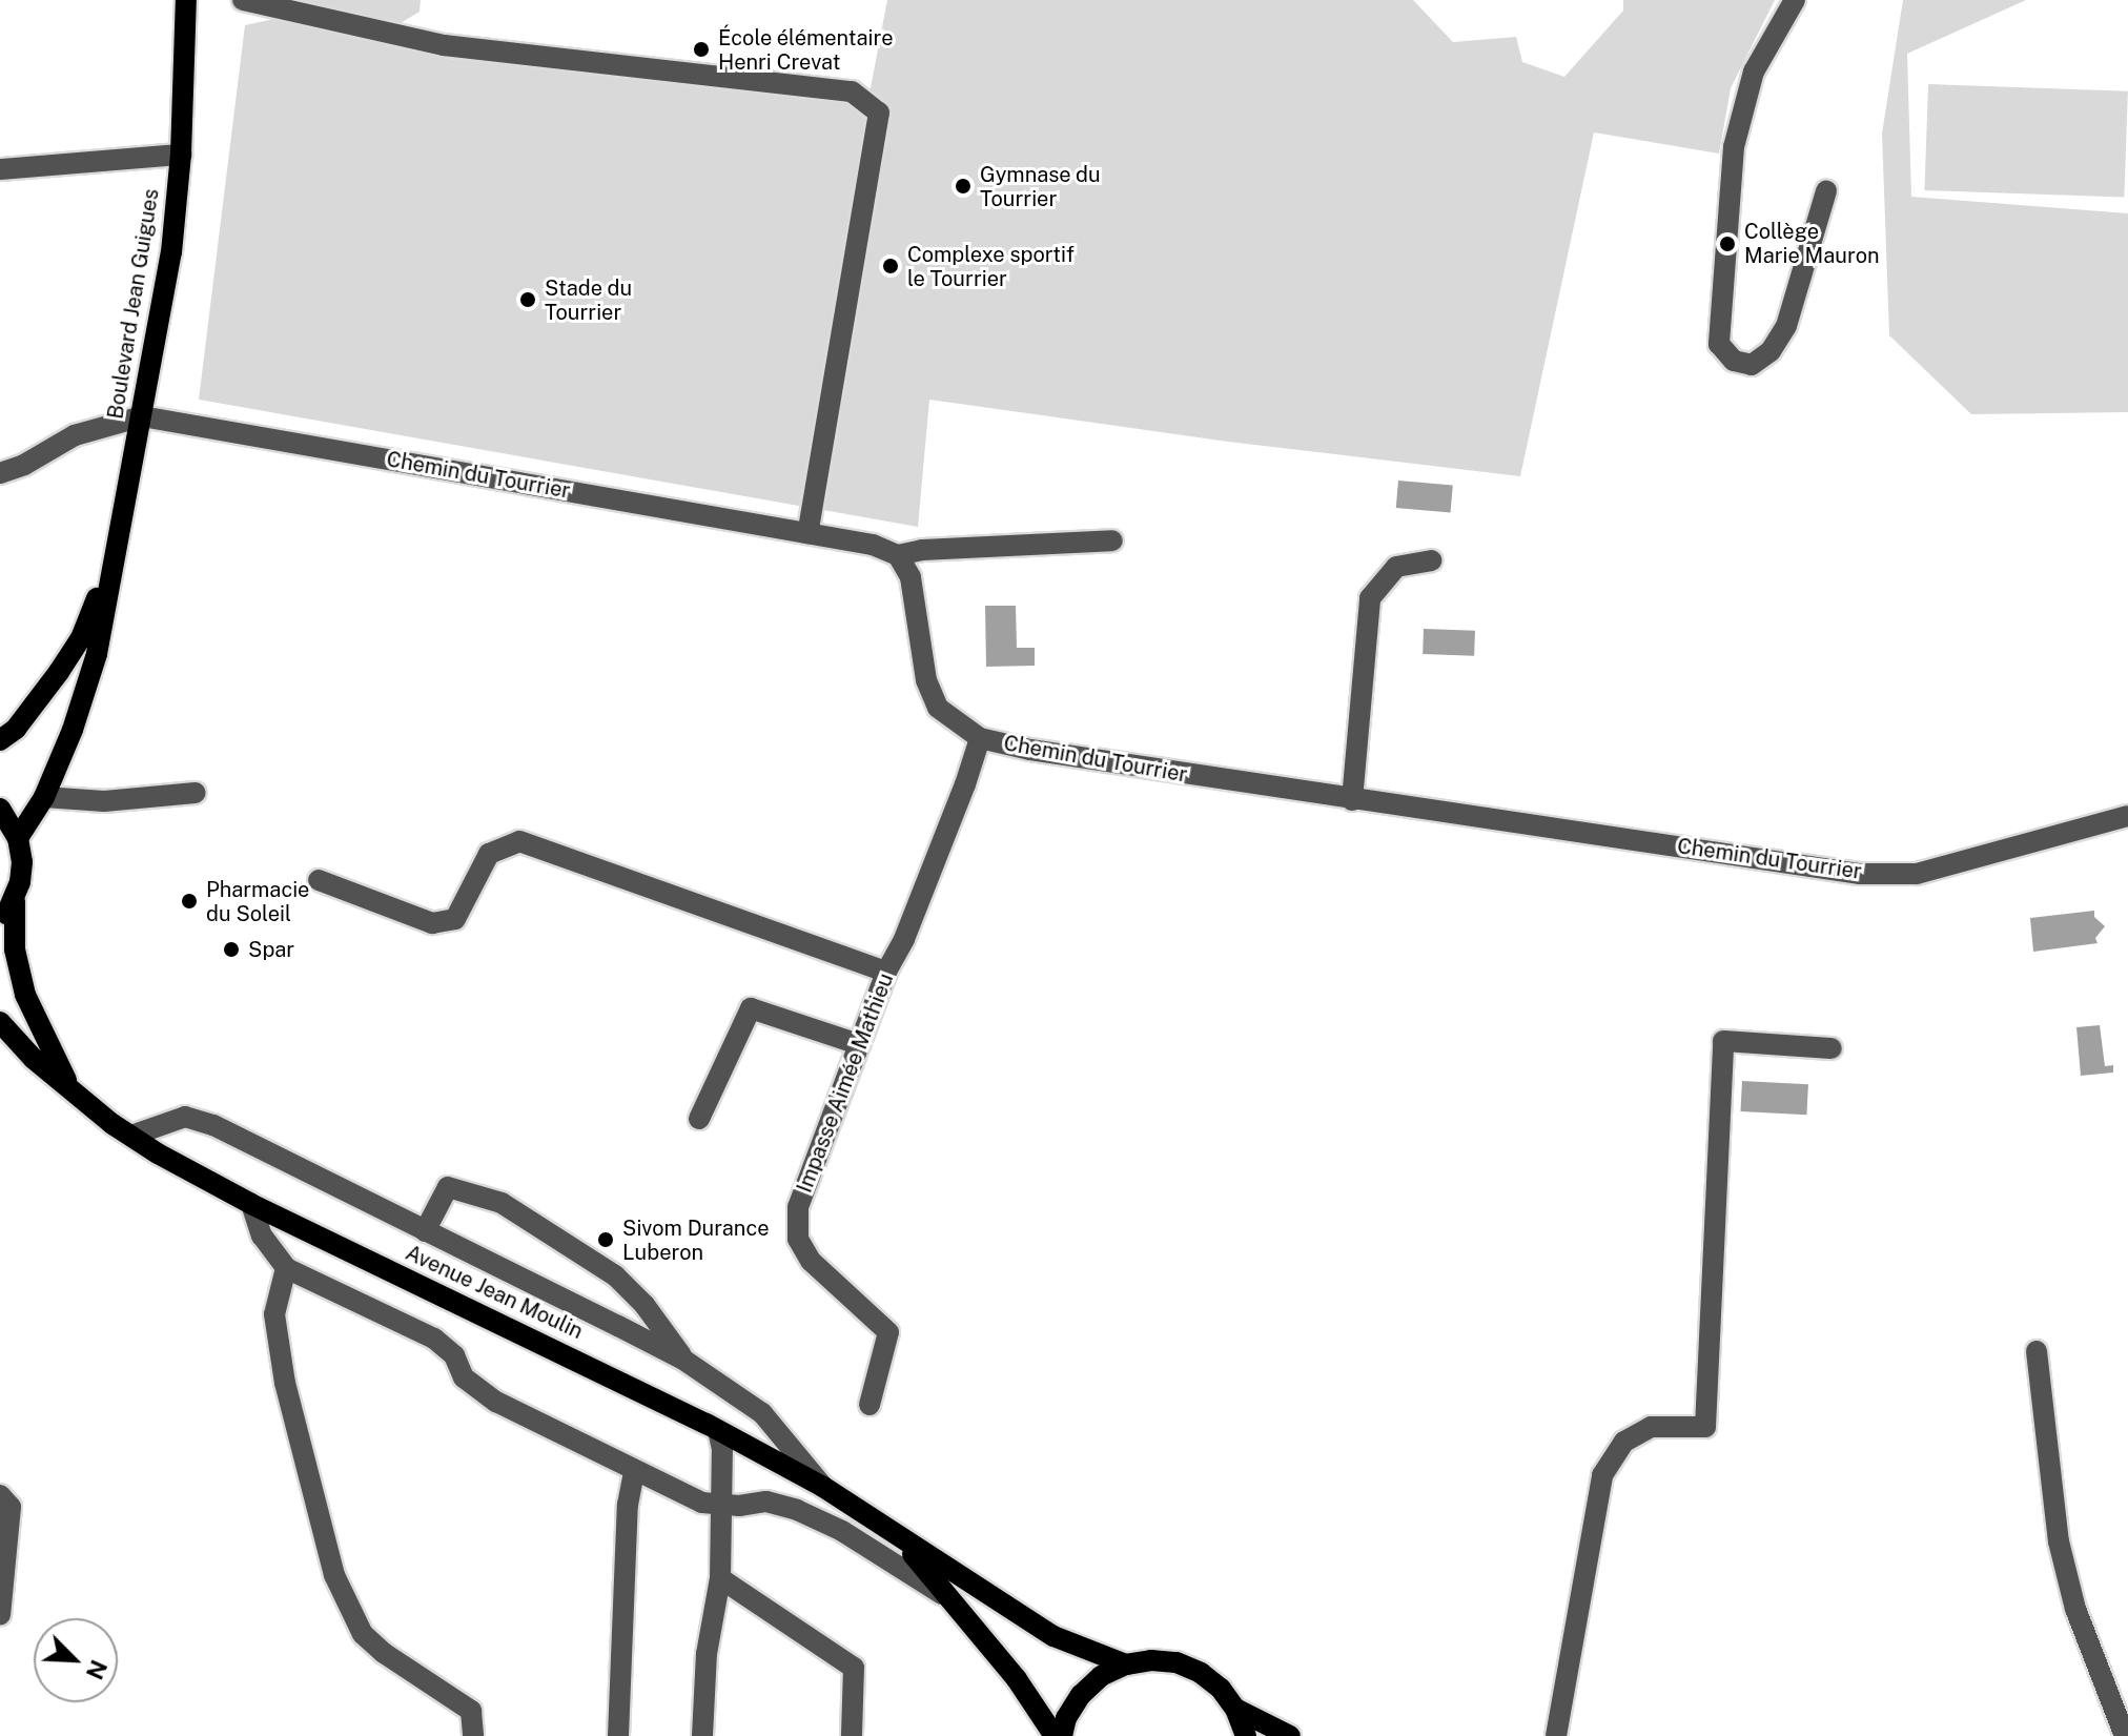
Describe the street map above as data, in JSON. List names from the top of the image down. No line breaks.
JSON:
{"streets":{"main road":["Boulevard Jean Guigues","Avenue Jean Moulin"],"street":["Chemin du Tourrier","Impasse Aimée Mathieu"]},"crossings":[["Boulevard Jean Guigues","Chemin du Tourrier"],["Chemin du Tourrier","Impasse Aimée Mathieu"]],"places":["École élémentaire Henri Crevat","Gymnase du Tourrier","Collège Marie Mauron","Complexe sportif le Tourrier","Stade du Tourrier","Pharmacie du Soleil","Spar","Sivom Durance Luberon"],"north":"bottom right"}
